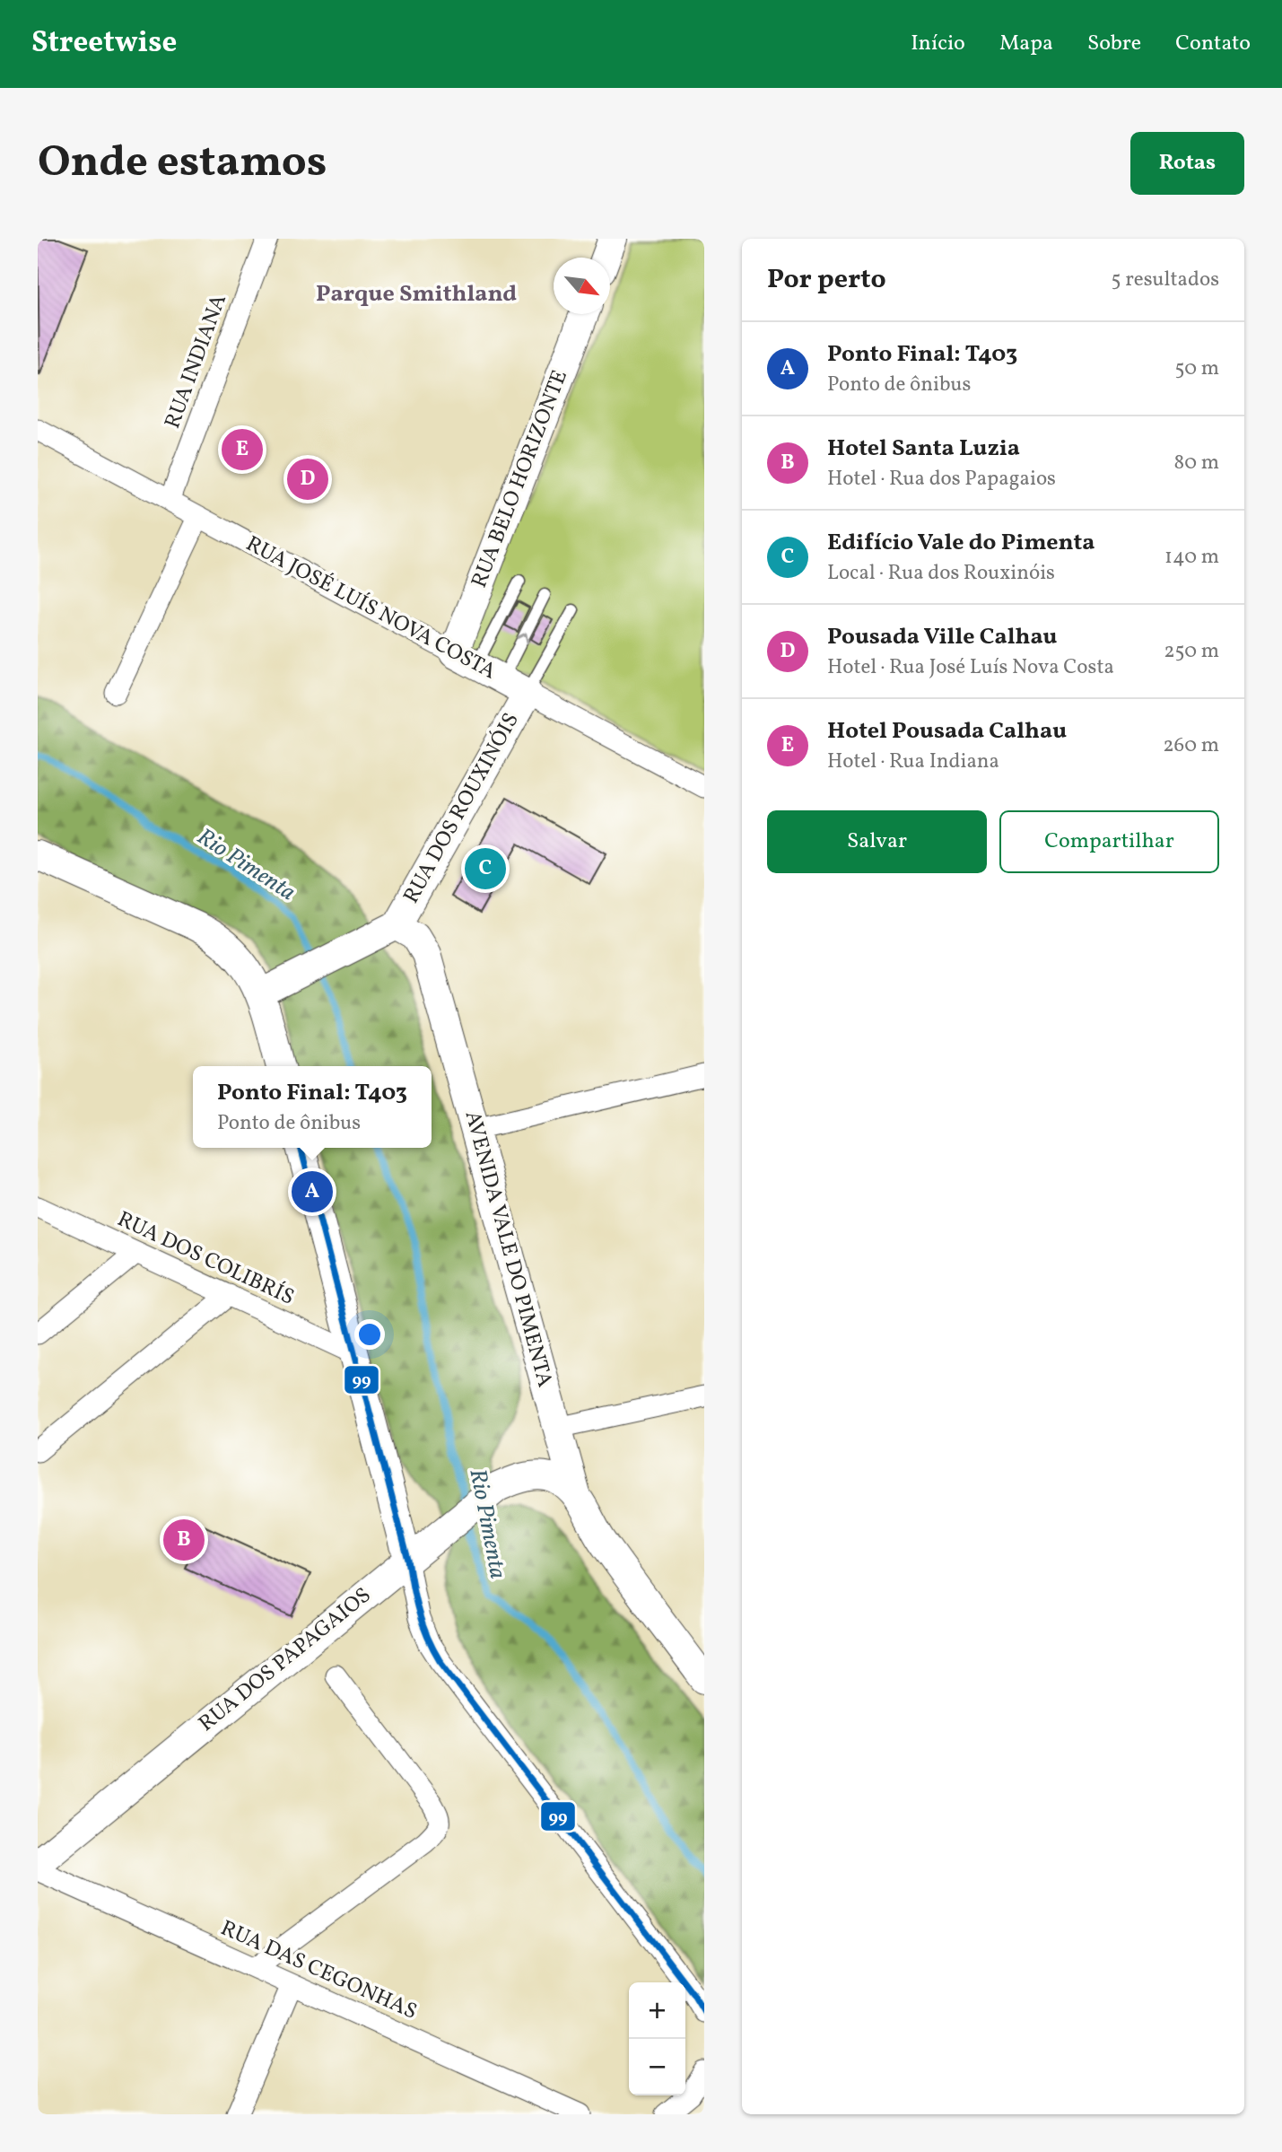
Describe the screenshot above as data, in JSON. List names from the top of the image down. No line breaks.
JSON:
{"streets":{"street":["RUA INDIANA","RUA BELO HORIZONTE","RUA JOSÉ LUÍS NOVA COSTA","RUA DOS ROUXINÓIS","AVENIDA VALE DO PIMENTA","RUA DOS COLIBRÍS","RUA DOS PAPAGAIOS","RUA DAS CEGONHAS"]},"crossings":[["RUA INDIANA","RUA JOSÉ LUÍS NOVA COSTA"],["RUA BELO HORIZONTE","RUA JOSÉ LUÍS NOVA COSTA"],["RUA JOSÉ LUÍS NOVA COSTA","RUA DOS ROUXINÓIS"],["RUA DOS ROUXINÓIS","AVENIDA VALE DO PIMENTA"],["AVENIDA VALE DO PIMENTA","RUA DOS PAPAGAIOS"]],"districts":["Parque Smithland"],"water":["Rio Pimenta"],"lines":["transit line 99"],"north":"bottom right","page":{"header":"Streetwise","nav":["Início","Mapa","Sobre","Contato"],"buttons":["Rotas",["Salvar","Compartilhar"]],"title":"Onde estamos","heading":["Por perto","5 resultados"],"list":[{"mark":"A","name":"Ponto Final: T403","note":"Ponto de ônibus","value":"50 m"},{"mark":"B","name":"Hotel Santa Luzia","note":"Hotel · Rua dos Papagaios","value":"80 m"},{"mark":"C","name":"Edifício Vale do Pimenta","note":"Local · Rua dos Rouxinóis","value":"140 m"},{"mark":"D","name":"Pousada Ville Calhau","note":"Hotel · Rua José Luís Nova Costa","value":"250 m"},{"mark":"E","name":"Hotel Pousada Calhau","note":"Hotel · Rua Indiana","value":"260 m"}],"pins":["E","D","C","A","B"],"popup":["Ponto Final: T403","Ponto de ônibus"],"map_buttons":["+","−"]}}
